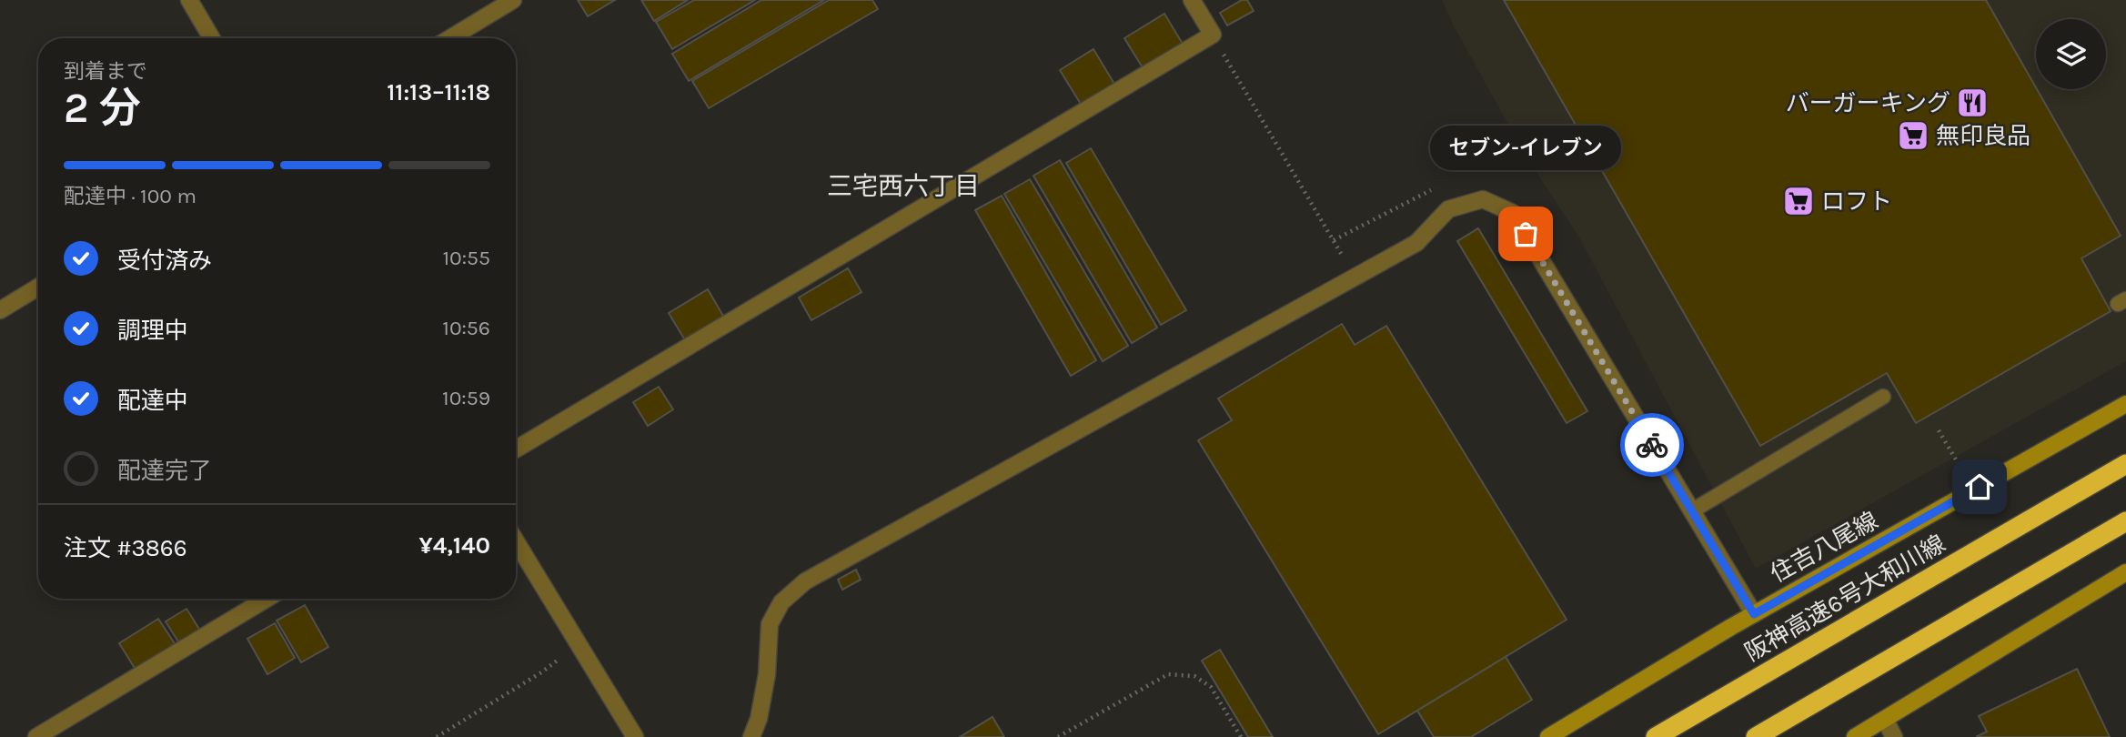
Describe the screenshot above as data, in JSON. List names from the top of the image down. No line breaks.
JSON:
{"streets":{"highway":["阪神高速6号大和川線"],"main road":["住吉八尾線"]},"districts":["三宅西六丁目"],"places":{"restaurant":["バーガーキング"],"supermarket":["無印良品","ロフト"],"other":["セブン-イレブン"]},"page":{"heading":["2 分","到着まで","11:13–11:18"],"panel":["注文 #3866","¥4,140"],"bubble":"セブン-イレブン","bar":"配達中 · 100 m","list":[["受付済み","10:55"],["調理中","10:56"],["配達中","10:59"],"配達完了"]}}
